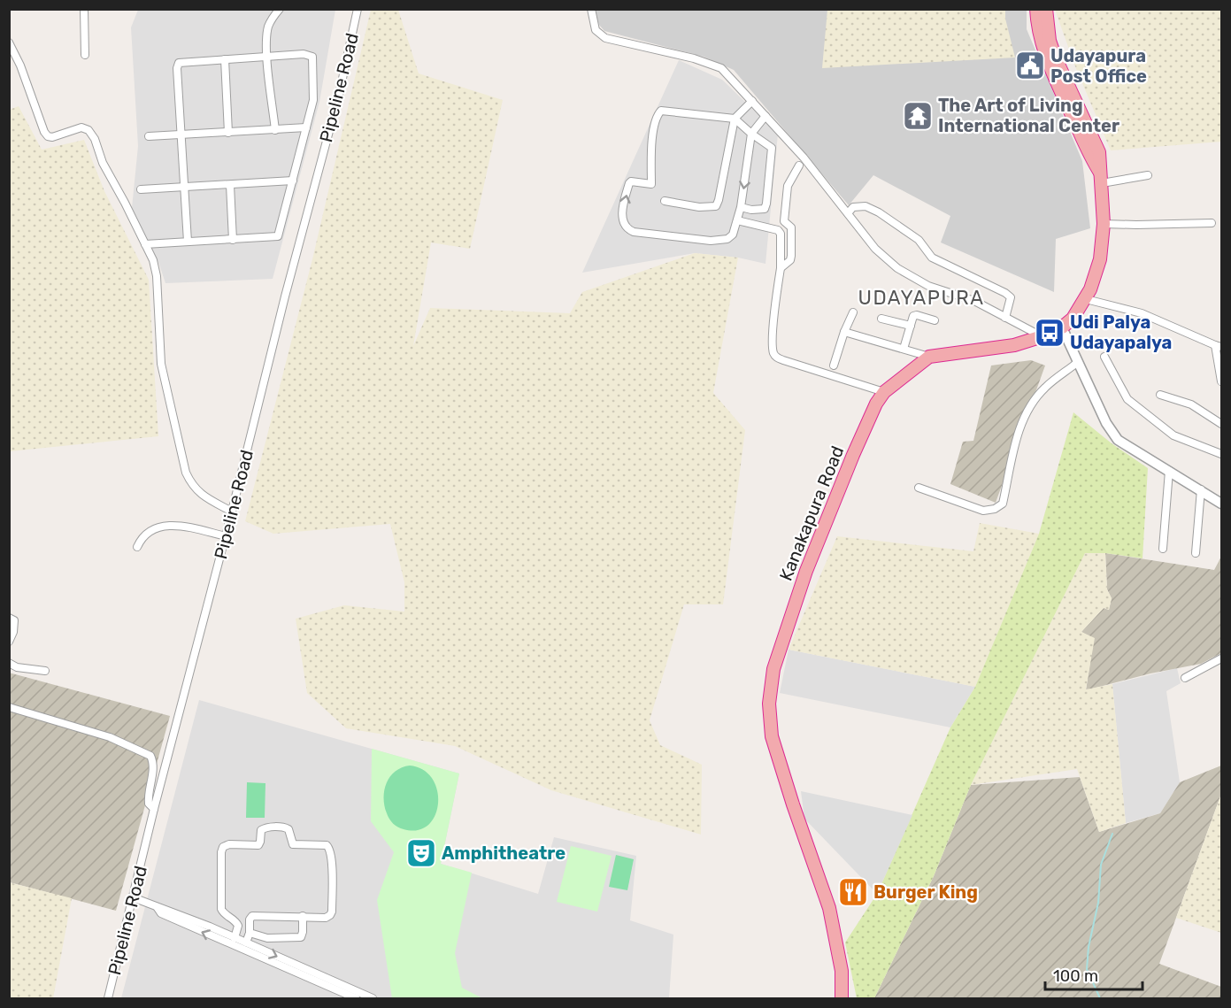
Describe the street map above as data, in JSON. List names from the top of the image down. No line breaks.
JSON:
{"streets":{"highway":["Kanakapura Road"],"street":["Pipeline Road"]},"districts":["UDAYAPURA"],"places":{"public building":["Udayapura Post Office"],"temple":["The Art of Living International Center"],"bus stop":["Udi Palya Udayapalya"],"theatre":["Amphitheatre"],"restaurant":["Burger King"]},"scale_bar":"100 m"}
